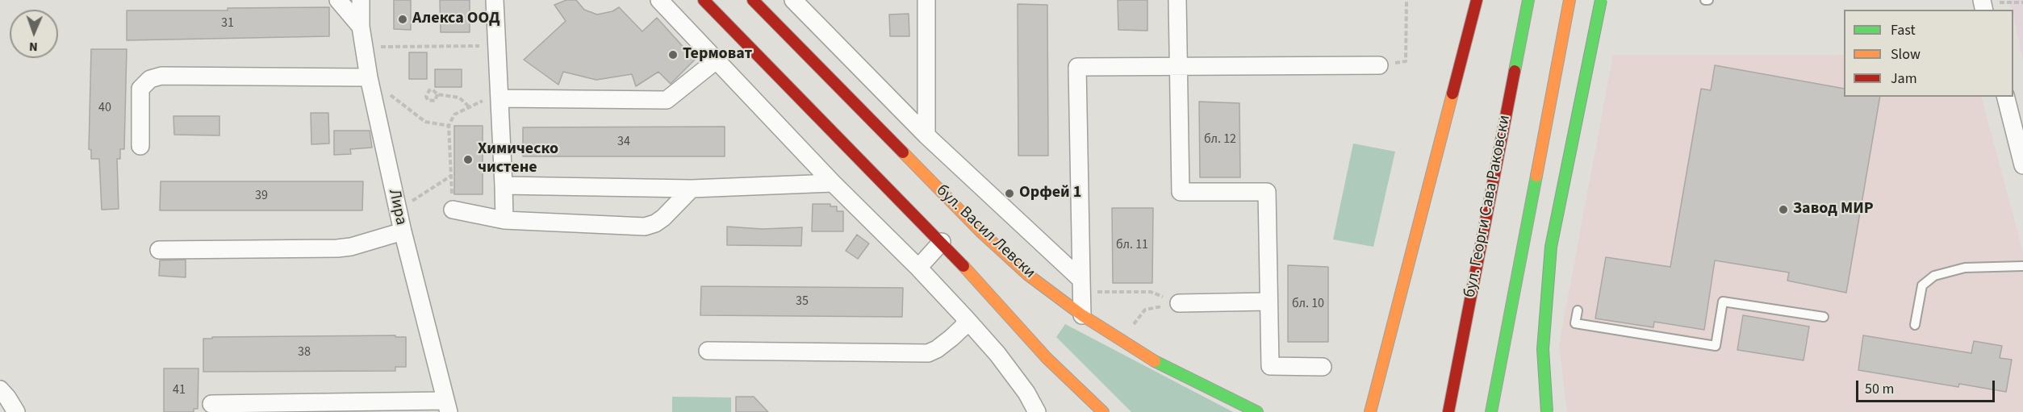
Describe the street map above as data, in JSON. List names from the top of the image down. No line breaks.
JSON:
{"streets":{"main road":["бул. Георги Сава Раковски","бул. Васил Левски"],"street":["Лира"]},"places":["Алекса ООД","Термоват","Химическо чистене","Орфей 1","Завод МИР"],"house_numbers":["31","40","бл. 12","34","39","бл. 11","35","бл. 10","38","41"],"legend":["Fast","Slow","Jam"],"scale_bar":"50 m","north":"bottom"}
